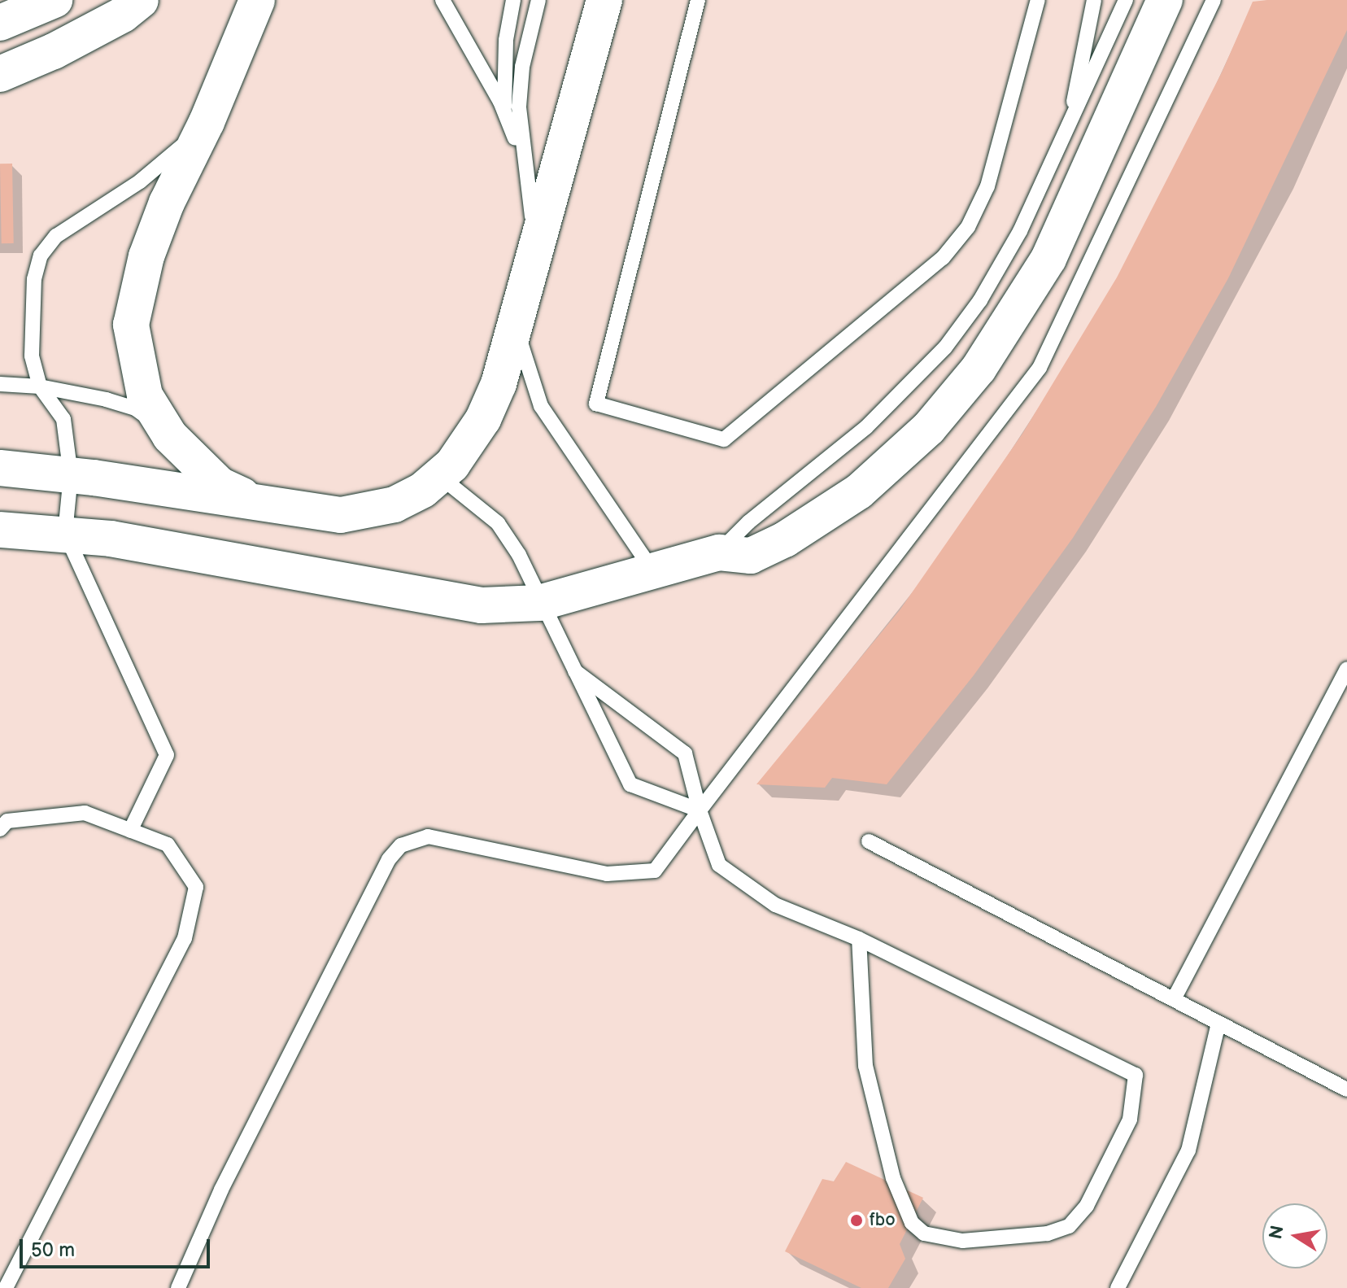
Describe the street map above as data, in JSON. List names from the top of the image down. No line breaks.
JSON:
{"places":["fbo"],"scale_bar":"50 m","north":"left"}
